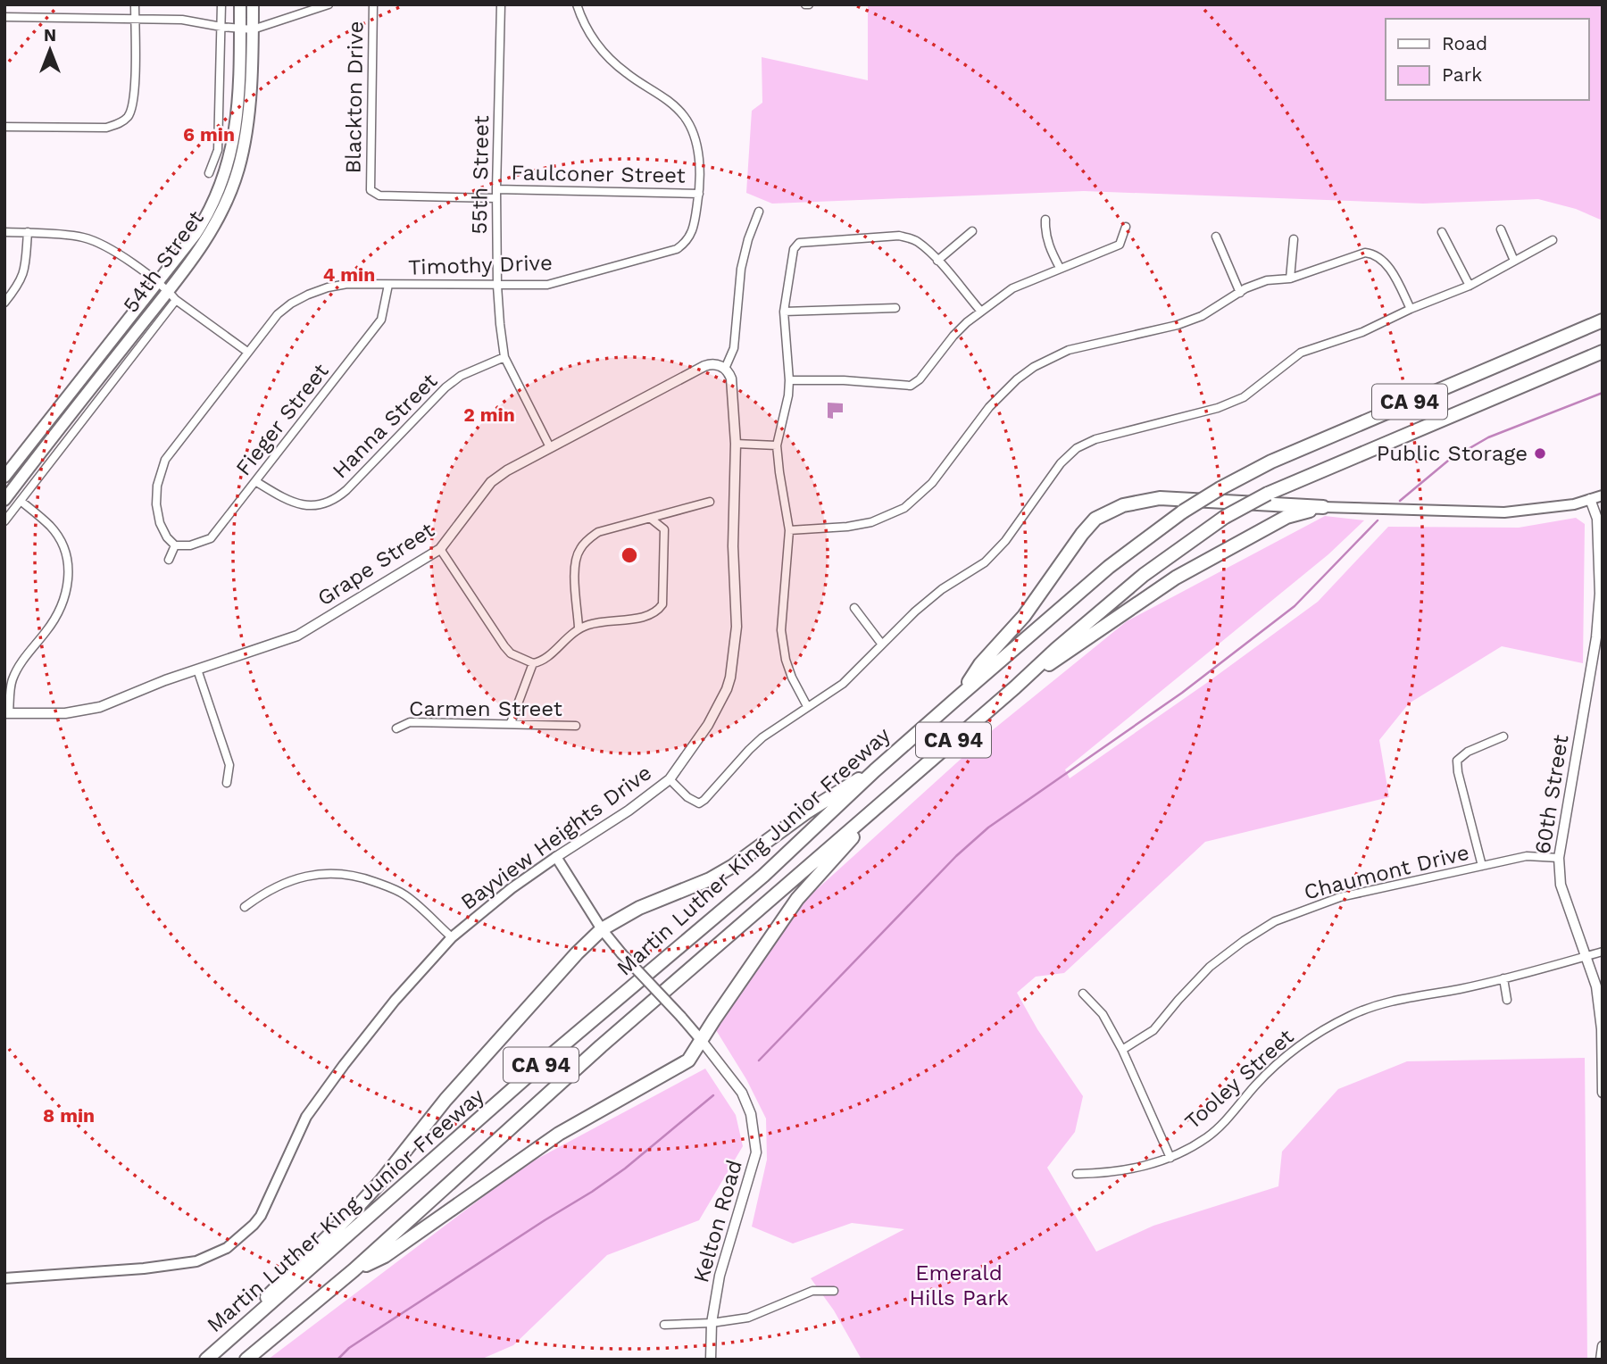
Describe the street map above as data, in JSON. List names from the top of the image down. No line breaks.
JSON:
{"streets":{"highway":["CA 94","Martin Luther King Junior Freeway"],"main road":["54th Street","Bayview Heights Drive","Kelton Road"],"street":["Blackton Drive","Faulconer Street","55th Street","Timothy Drive","Fieger Street","Hanna Street","Grape Street","Carmen Street","60th Street","Chaumont Drive","Tooley Street"]},"crossings":[["Blackton Drive","Faulconer Street"],["Faulconer Street","55th Street"],["Faulconer Street","Timothy Drive"],["55th Street","Timothy Drive"],["55th Street","Hanna Street"],["55th Street","Grape Street"],["Timothy Drive","Fieger Street"],["Fieger Street","Hanna Street"],["Grape Street","Bayview Heights Drive"],["60th Street","Chaumont Drive"],["60th Street","Tooley Street"],["Bayview Heights Drive","Kelton Road"]],"parks":["Emerald Hills Park"],"places":["Public Storage"],"legend":["Road","Park"],"north":"top","rings":["6 min","4 min","2 min","8 min"]}
